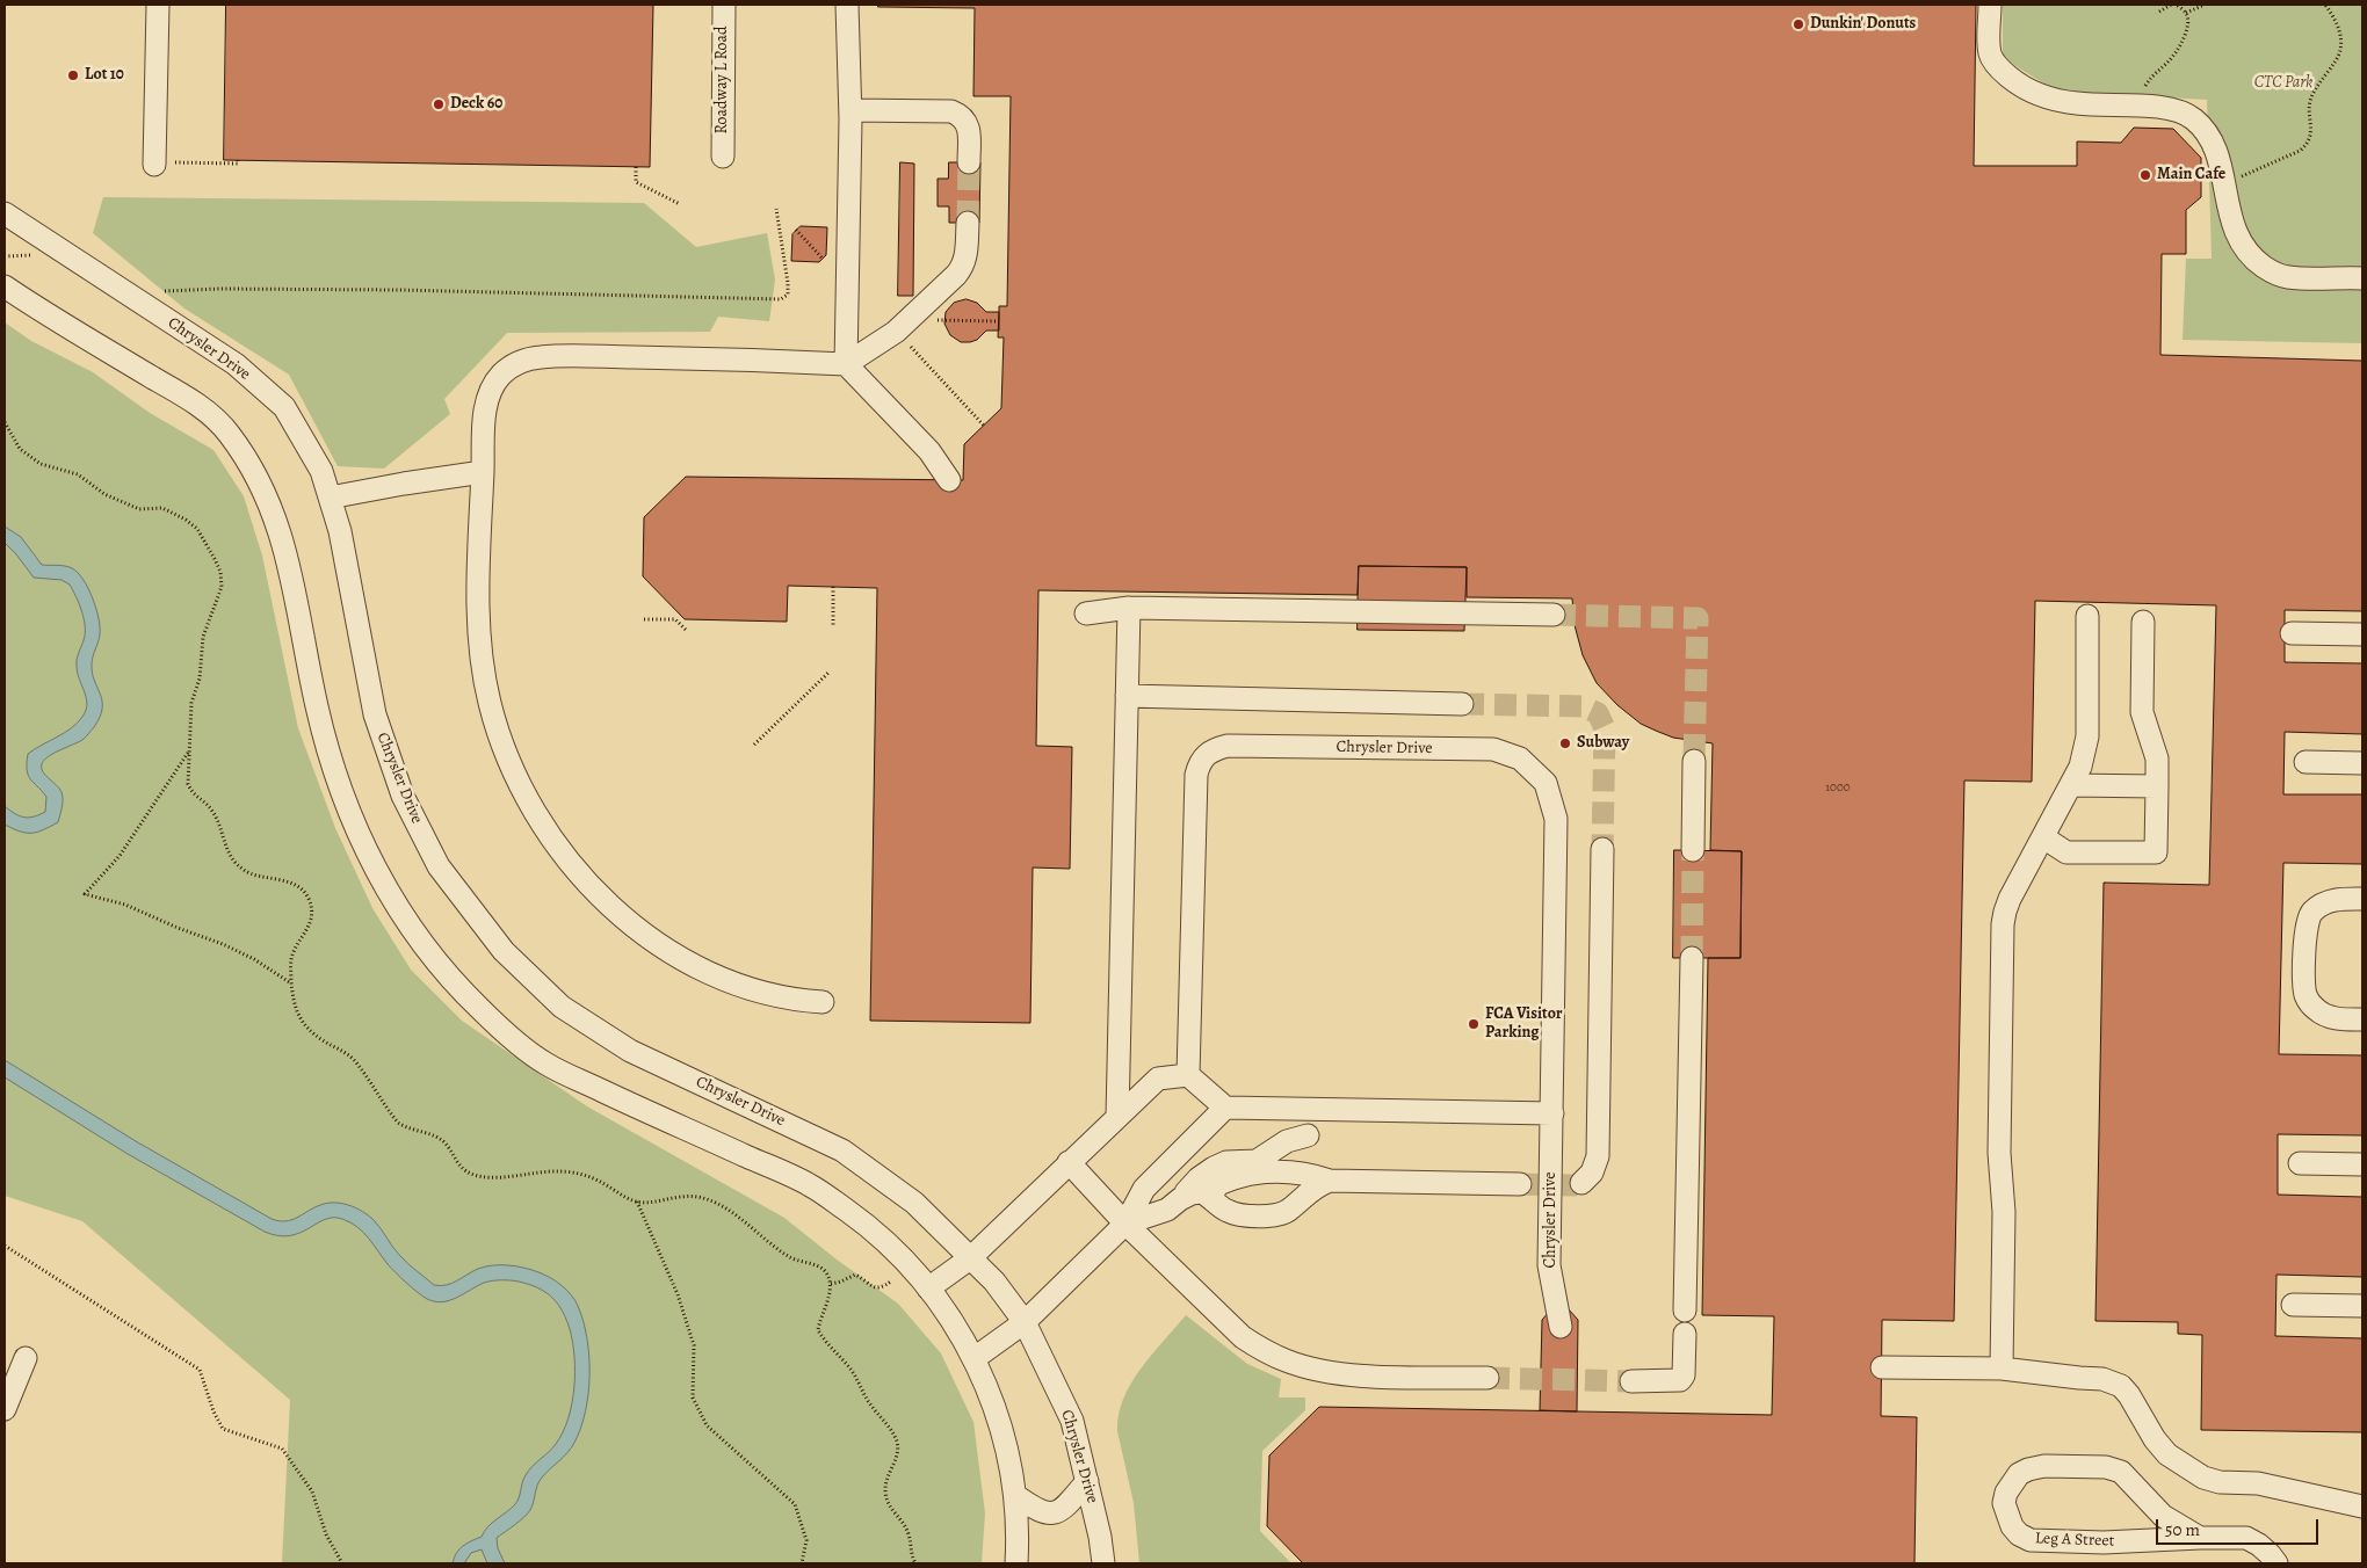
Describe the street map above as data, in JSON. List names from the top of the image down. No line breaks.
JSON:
{"streets":{"street":["Roadway L Road","Chrysler Drive","Leg A Street"]},"parks":["CTC Park"],"places":["Dunkin' Donuts","Lot 10","Deck 60","Main Cafe","Subway","FCA Visitor Parking"],"house_numbers":["1000"],"scale_bar":"50 m"}
